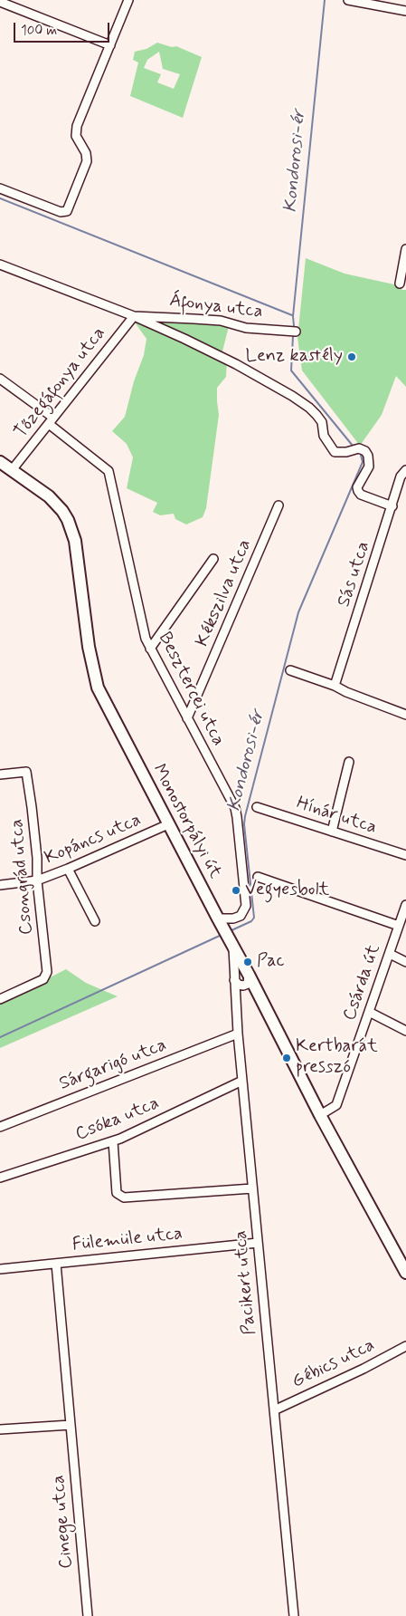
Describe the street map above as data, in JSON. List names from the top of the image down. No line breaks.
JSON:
{"streets":{"street":["Áfonya utca","Tőzegáfonya utca","Sás utca","Kékszilva utca","Besztercei utca","Hínár utca","Monostorpályi út","Kopáncs utca","Csongrád utca","Csárda út","Sárgarigó utca","Csóka utca","Fülemüle utca","Pacikert utca","Gébics utca","Cinege utca"]},"crossings":[["Áfonya utca","Tőzegáfonya utca"],["Áfonya utca","Sás utca"],["Tőzegáfonya utca","Besztercei utca"],["Tőzegáfonya utca","Monostorpályi út"],["Kékszilva utca","Besztercei utca"],["Besztercei utca","Monostorpályi út"],["Monostorpályi út","Kopáncs utca"],["Monostorpályi út","Csárda út"],["Monostorpályi út","Pacikert utca"],["Kopáncs utca","Csongrád utca"],["Sárgarigó utca","Pacikert utca"],["Csóka utca","Pacikert utca"],["Fülemüle utca","Pacikert utca"],["Fülemüle utca","Cinege utca"],["Pacikert utca","Gébics utca"]],"water":["Kondorosi-ér"],"places":["Lenz kastély","Vegyesbolt","Pac","Kertbarát presszó"],"scale_bar":"100 m"}
